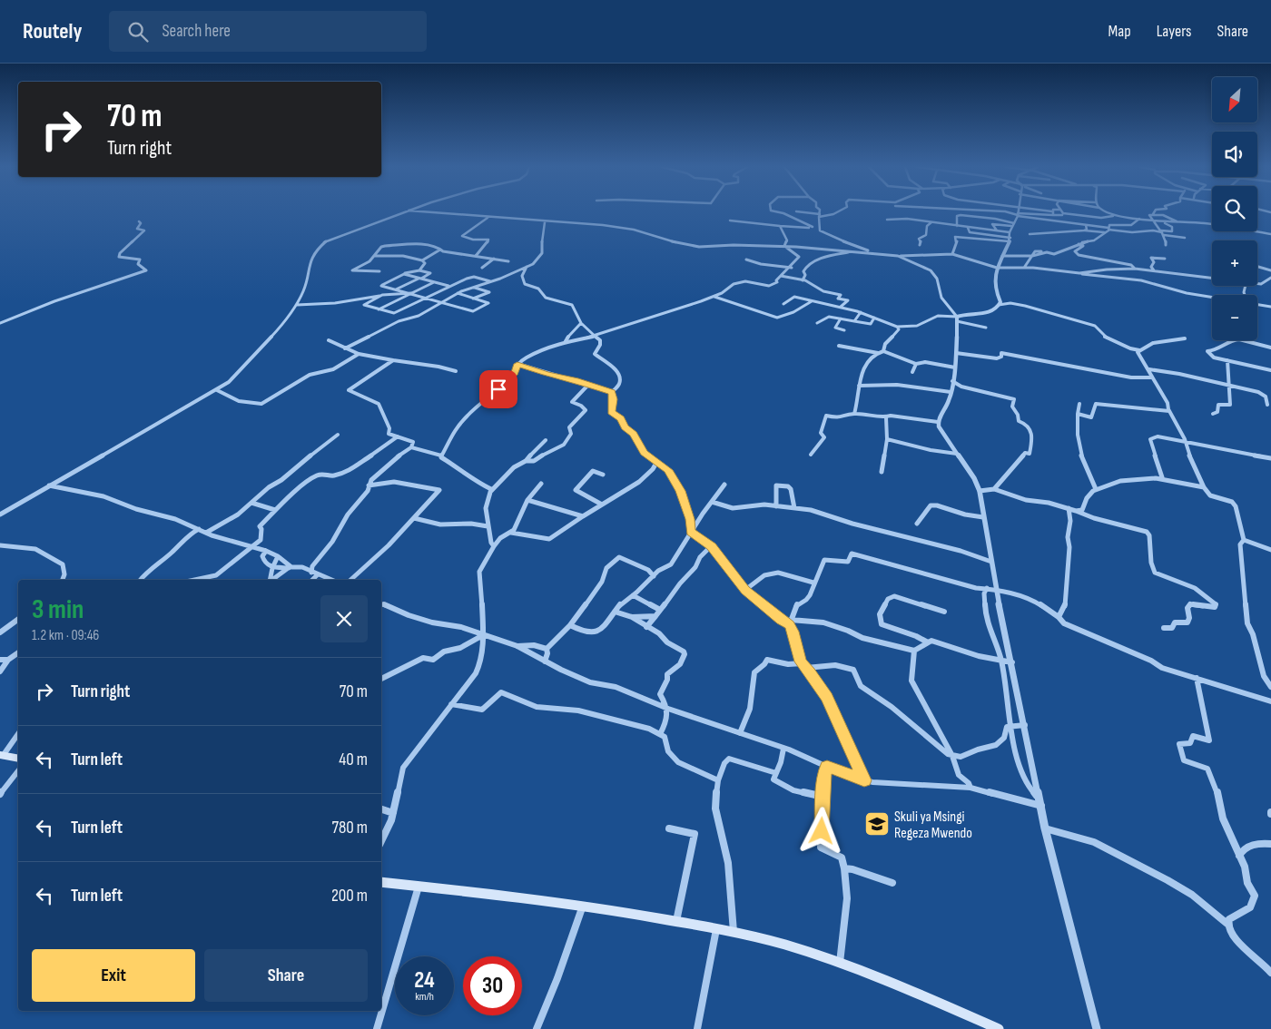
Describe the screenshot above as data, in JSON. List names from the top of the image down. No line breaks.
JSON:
{"places":{"school or university":["Skuli ya Msingi Regeza Mwendo"]},"north":"bottom left","page":{"header":"Routely","search":"Search here","nav":["Map","Layers","Share"],"map_buttons":["+","−"],"turn":["70 m","Turn right"],"heading":["3 min","1.2 km · 09:46"],"list":[{"name":"Turn right","value":"70 m"},{"name":"Turn left","value":"40 m"},{"name":"Turn left","value":"780 m"},{"name":"Turn left","value":"200 m"}],"buttons":["Exit","Share"],"speed":"24 km/h","limit":"30"}}
